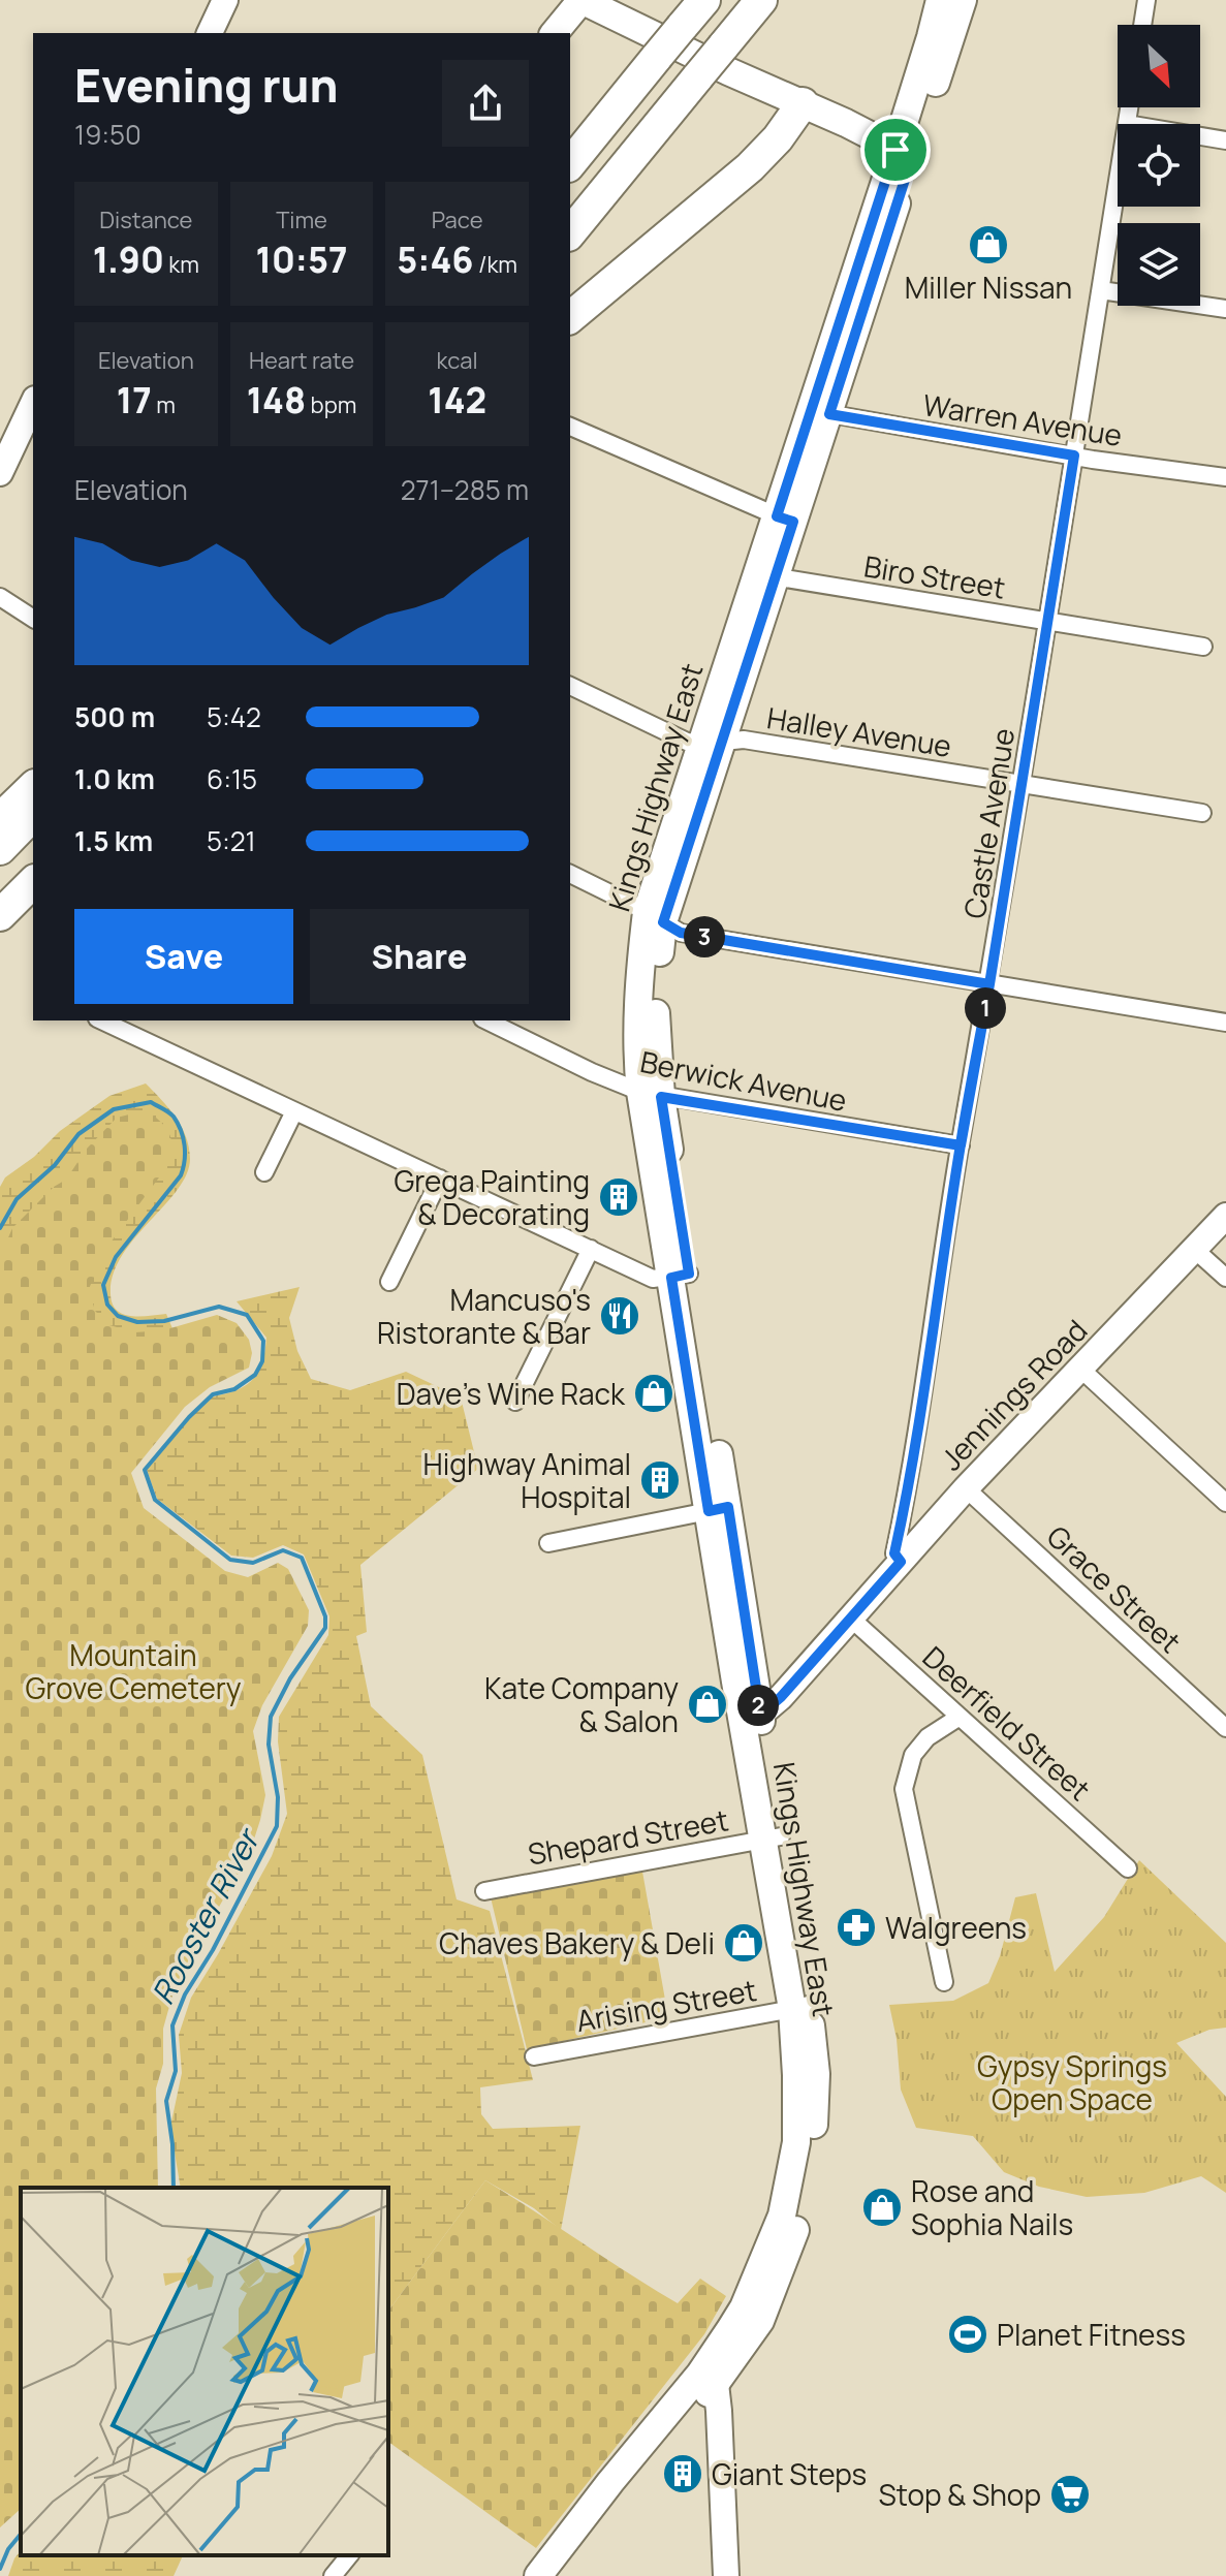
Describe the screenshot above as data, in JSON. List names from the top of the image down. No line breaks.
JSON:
{"streets":{"main road":["Kings Highway East"],"street":["Warren Avenue","Biro Street","Halley Avenue","Castle Avenue","Berwick Avenue","Jennings Road","Grace Street","Deerfield Street","Shepard Street","Arising Street"]},"crossings":[["Warren Avenue","Kings Highway East"],["Warren Avenue","Castle Avenue"],["Biro Street","Kings Highway East"],["Biro Street","Castle Avenue"],["Halley Avenue","Kings Highway East"],["Halley Avenue","Castle Avenue"],["Kings Highway East","Berwick Avenue"],["Kings Highway East","Jennings Road"],["Kings Highway East","Shepard Street"],["Kings Highway East","Arising Street"],["Castle Avenue","Berwick Avenue"],["Castle Avenue","Jennings Road"],["Jennings Road","Grace Street"],["Jennings Road","Deerfield Street"]],"water":["Rooster River"],"parks":["Mountain Grove Cemetery","Gypsy Springs Open Space"],"places":{"shop":["Miller Nissan","Dave's Wine Rack","Kate Company & Salon","Chaves Bakery & Deli","Rose and Sophia Nails"],"building":["Grega Painting & Decorating","Highway Animal Hospital","Giant Steps"],"restaurant":["Mancuso's Ristorante & Bar"],"pharmacy":["Walgreens"],"sports":["Planet Fitness"],"supermarket":["Stop & Shop"]},"north":"bottom right","page":{"heading":["Evening run","19:50"],"stats":[["Distance","1.90 km"],["Time","10:57"],["Pace","5:46 /km"],["Elevation","17 m"],["Heart rate","148 bpm"],["kcal","142"]],"chart":["Elevation","271–285 m"],"list":[{"name":"500 m","note":"5:42"},{"name":"1.0 km","note":"6:15"},{"name":"1.5 km","note":"5:21"}],"buttons":["Save","Share"],"pins":["3","1","2"]}}
